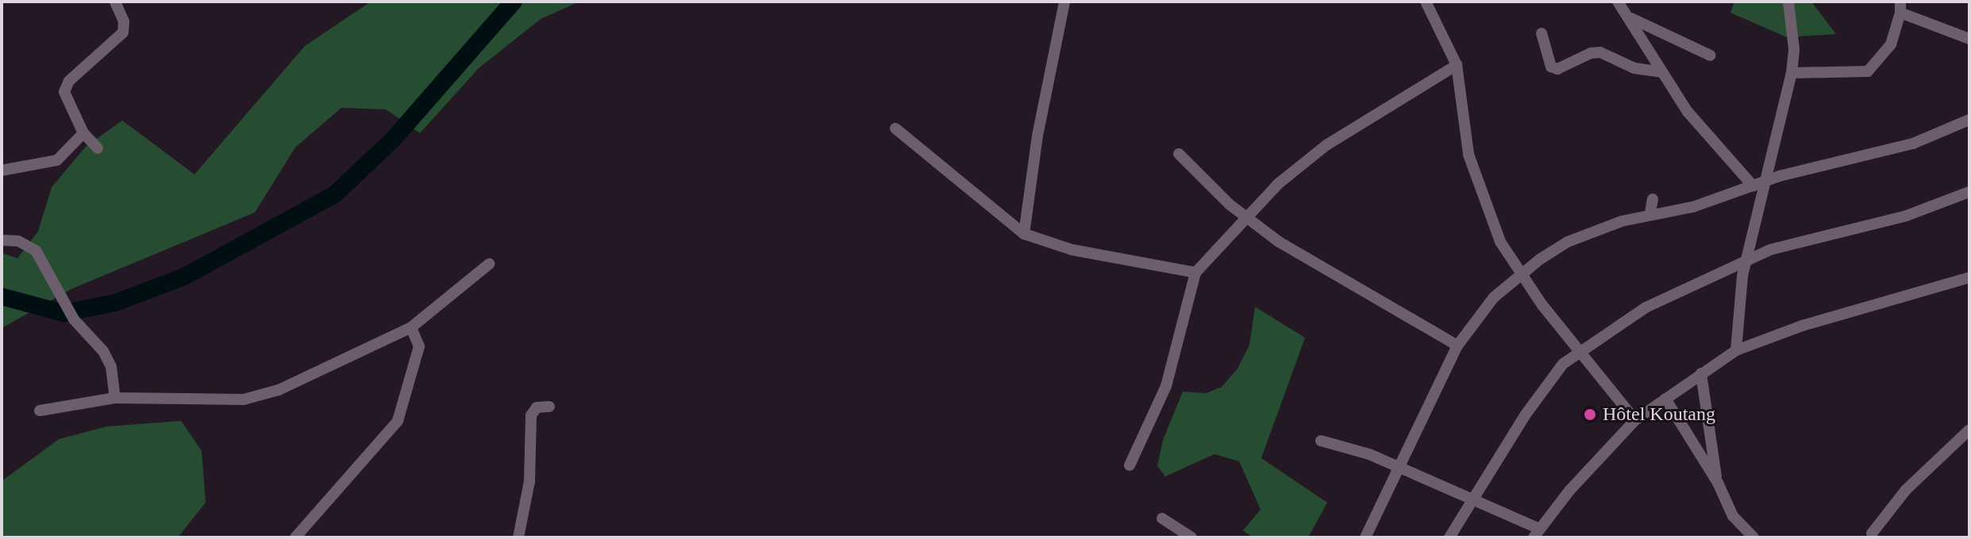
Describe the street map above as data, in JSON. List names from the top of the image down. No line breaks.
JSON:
{"places":["Hôtel Koutang"]}
